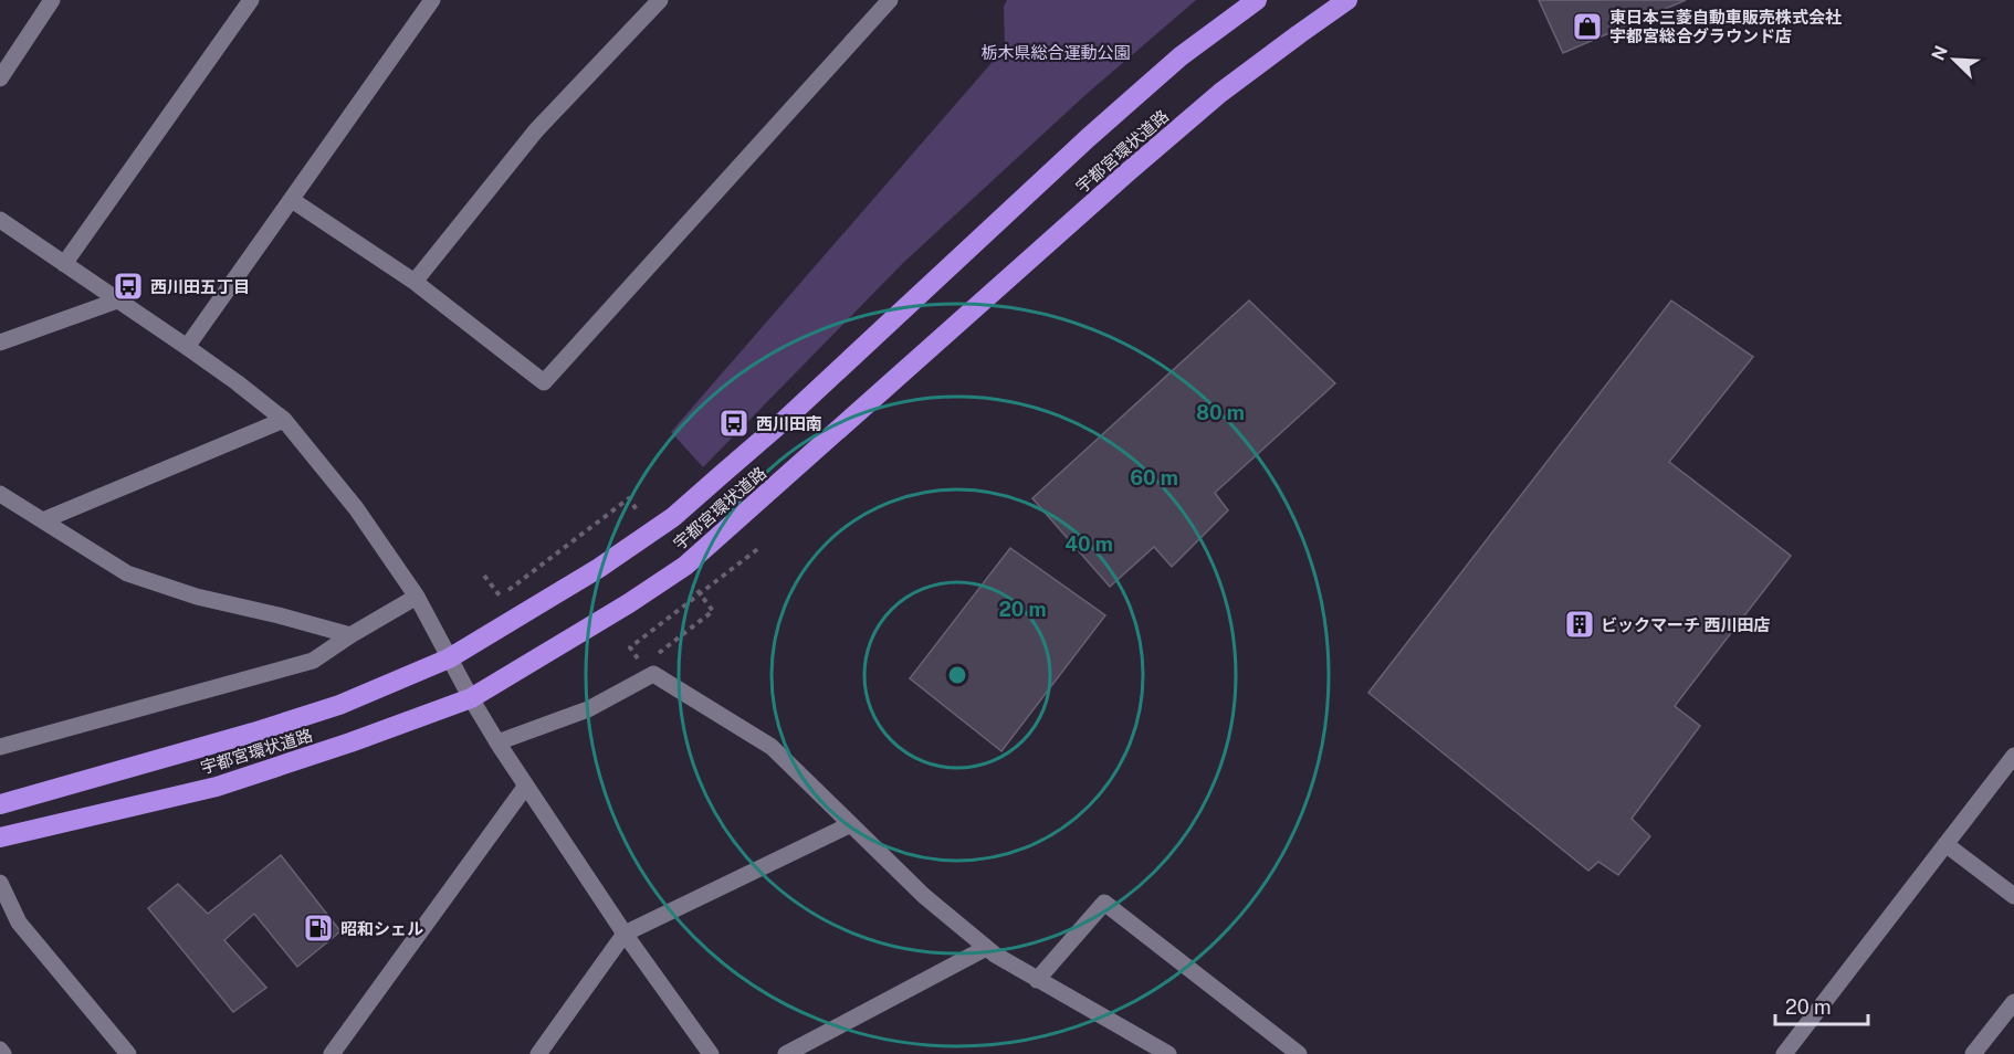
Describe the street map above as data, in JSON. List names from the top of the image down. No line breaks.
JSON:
{"streets":{"highway":["宇都宮環状道路"]},"parks":["栃木県総合運動公園"],"places":{"shop":["東日本三菱自動車販売株式会社 宇都宮総合グラウンド店"],"bus stop":["西川田五丁目","西川田南"],"building":["ビックマーチ 西川田店"],"fuel station":["昭和シェル"]},"scale_bar":"20 m","north":"top left","rings":["80 m","60 m","40 m","20 m"]}
